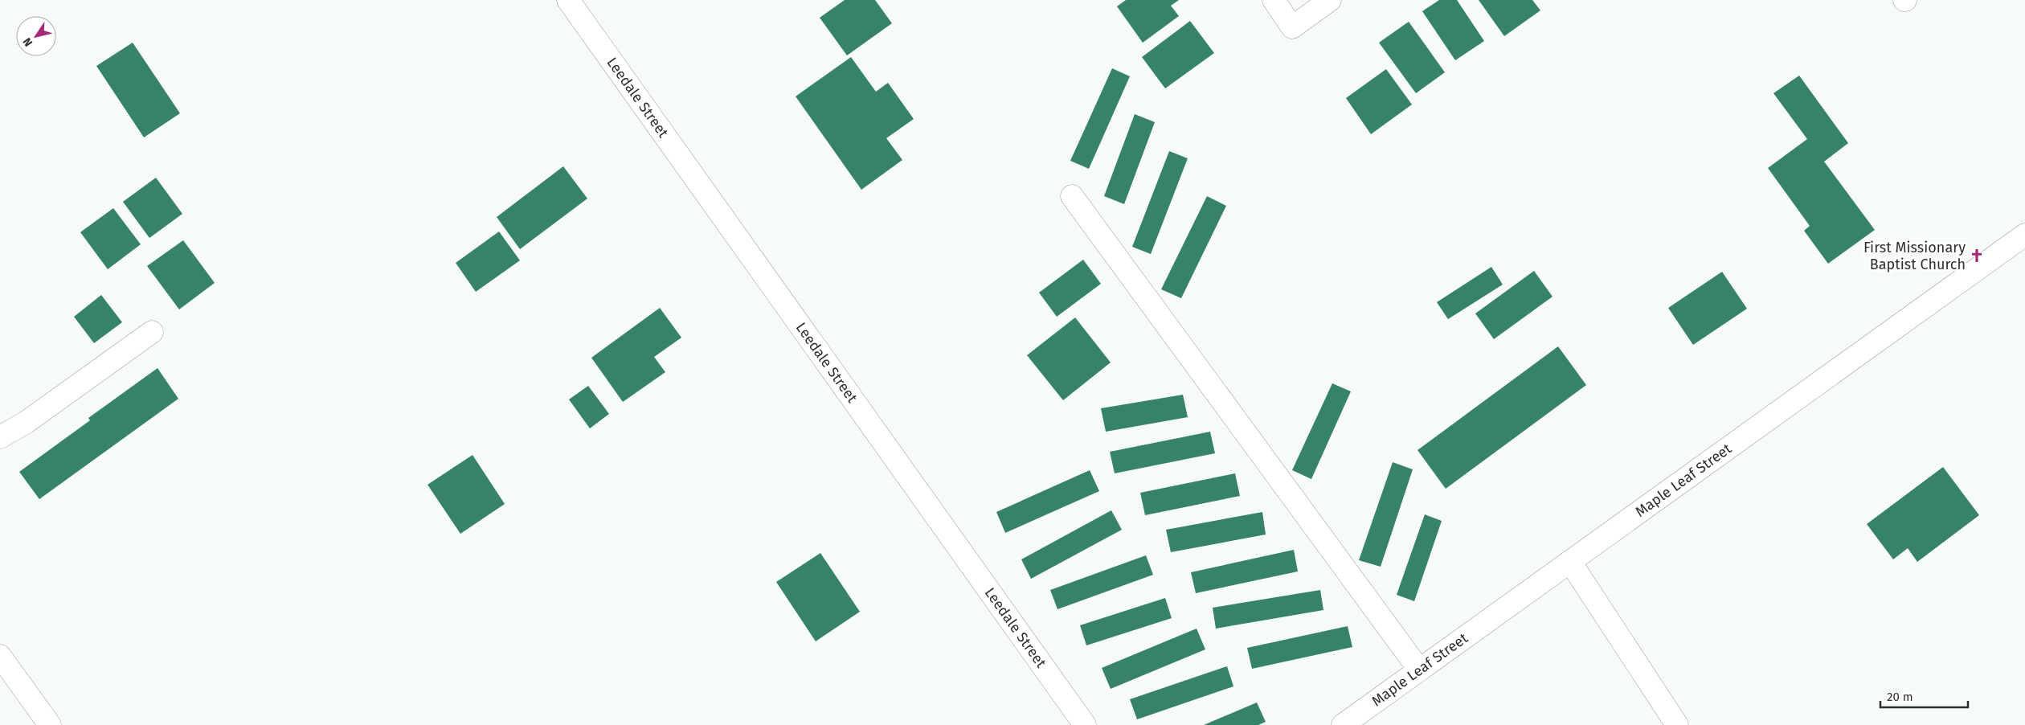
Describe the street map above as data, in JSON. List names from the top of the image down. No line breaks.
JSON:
{"streets":{"street":["Leedale Street","Maple Leaf Street"]},"places":{"church":["First Missionary Baptist Church"]},"scale_bar":"20 m","north":"bottom left"}
